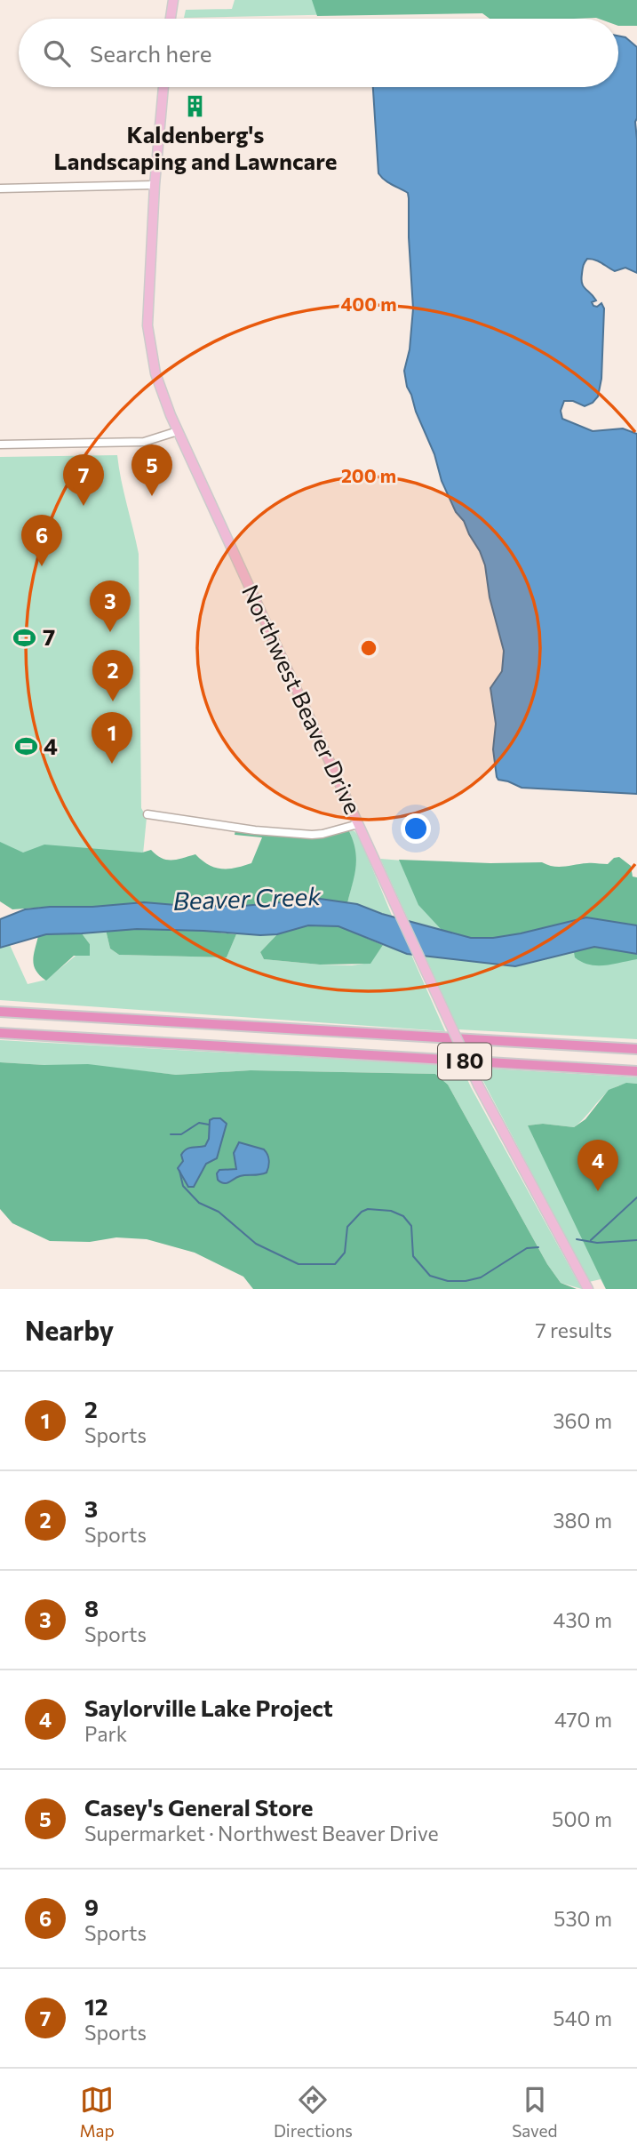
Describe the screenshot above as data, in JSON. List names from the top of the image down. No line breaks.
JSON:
{"streets":{"highway":["I 80"],"main road":["Northwest Beaver Drive"]},"water":["Beaver Creek"],"places":{"building":["Kaldenberg's Landscaping and Lawncare"],"sports":["7","4"]},"page":{"search":"Search here","pins":["5","7","6","3","2","1","4"],"heading":["Nearby","7 results"],"list":[{"mark":"1","name":"2","note":"Sports","value":"360 m"},{"mark":"2","name":"3","note":"Sports","value":"380 m"},{"mark":"3","name":"8","note":"Sports","value":"430 m"},{"mark":"4","name":"Saylorville Lake Project","note":"Park","value":"470 m"},{"mark":"5","name":"Casey's General Store","note":"Supermarket · Northwest Beaver Drive","value":"500 m"},{"mark":"6","name":"9","note":"Sports","value":"530 m"},{"mark":"7","name":"12","note":"Sports","value":"540 m"}],"nav":["Map","Directions","Saved"]},"rings":["400 m","200 m"]}
